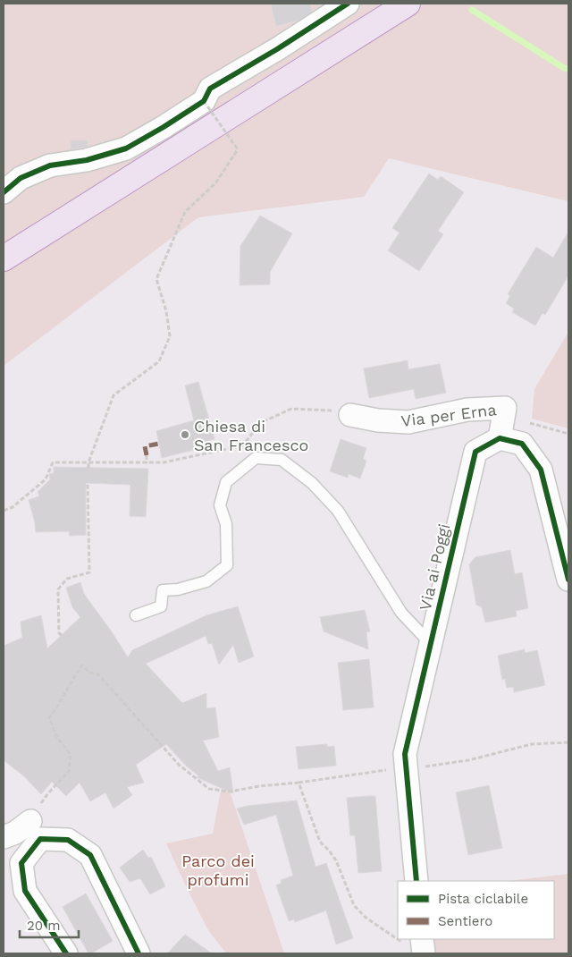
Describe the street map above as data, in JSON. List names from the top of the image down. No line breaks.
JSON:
{"streets":{"street":["Via per Erna","Via ai Poggi"]},"parks":["Parco dei profumi"],"places":["Chiesa di San Francesco"],"legend":["Pista ciclabile","Sentiero"],"scale_bar":"20 m"}
